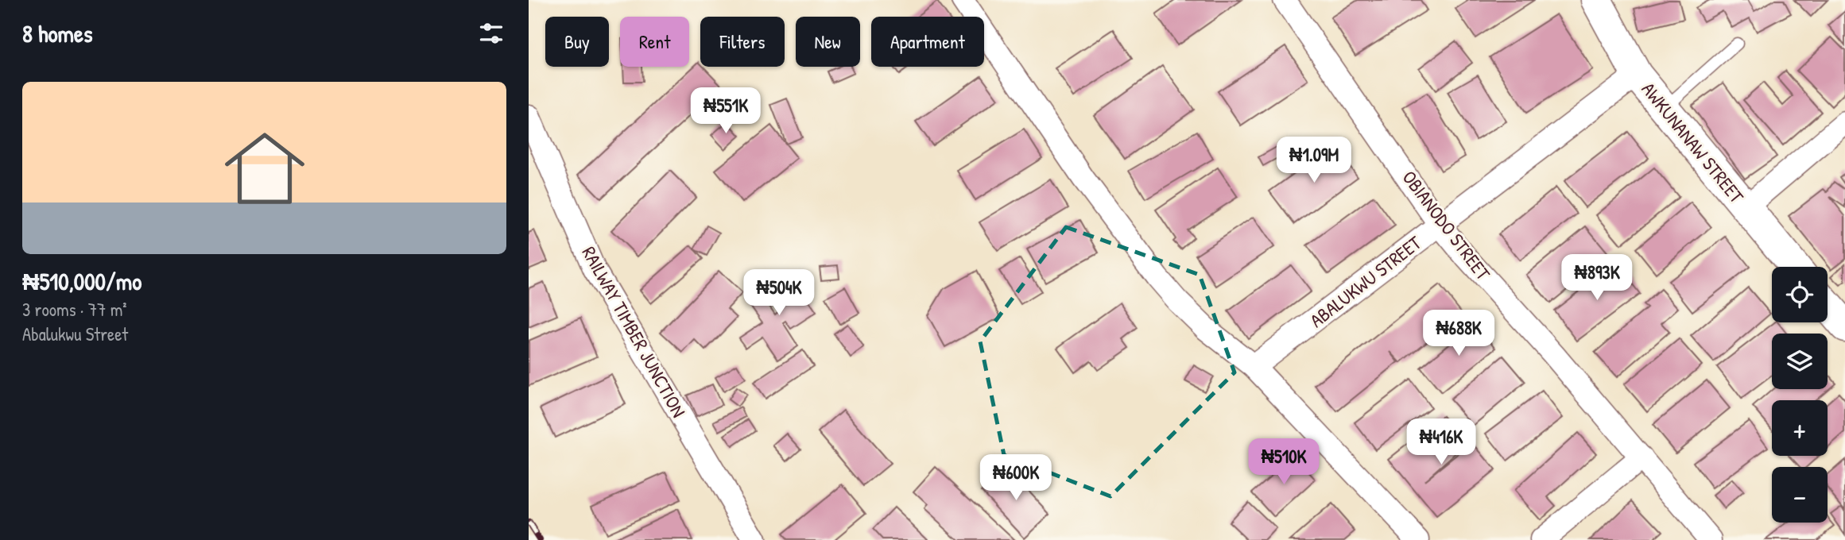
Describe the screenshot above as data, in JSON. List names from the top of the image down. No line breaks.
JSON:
{"streets":{"street":["AWKUNANAW STREET","OBIANODO STREET","ABALUKWU STREET","RAILWAY TIMBER JUNCTION"]},"crossings":[["AWKUNANAW STREET","ABALUKWU STREET"],["OBIANODO STREET","ABALUKWU STREET"]],"page":{"heading":"8 homes","chip":["Buy","Rent","Filters","New","Apartment"],"list":[{"name":"₦510,000/mo","note":"3 rooms · 77 m² · Abalukwu Street"}],"price":["₦551K","₦1.09M","₦893K","₦504K","₦688K","₦416K","₦510K","₦600K"],"map_buttons":["+","−"]}}
